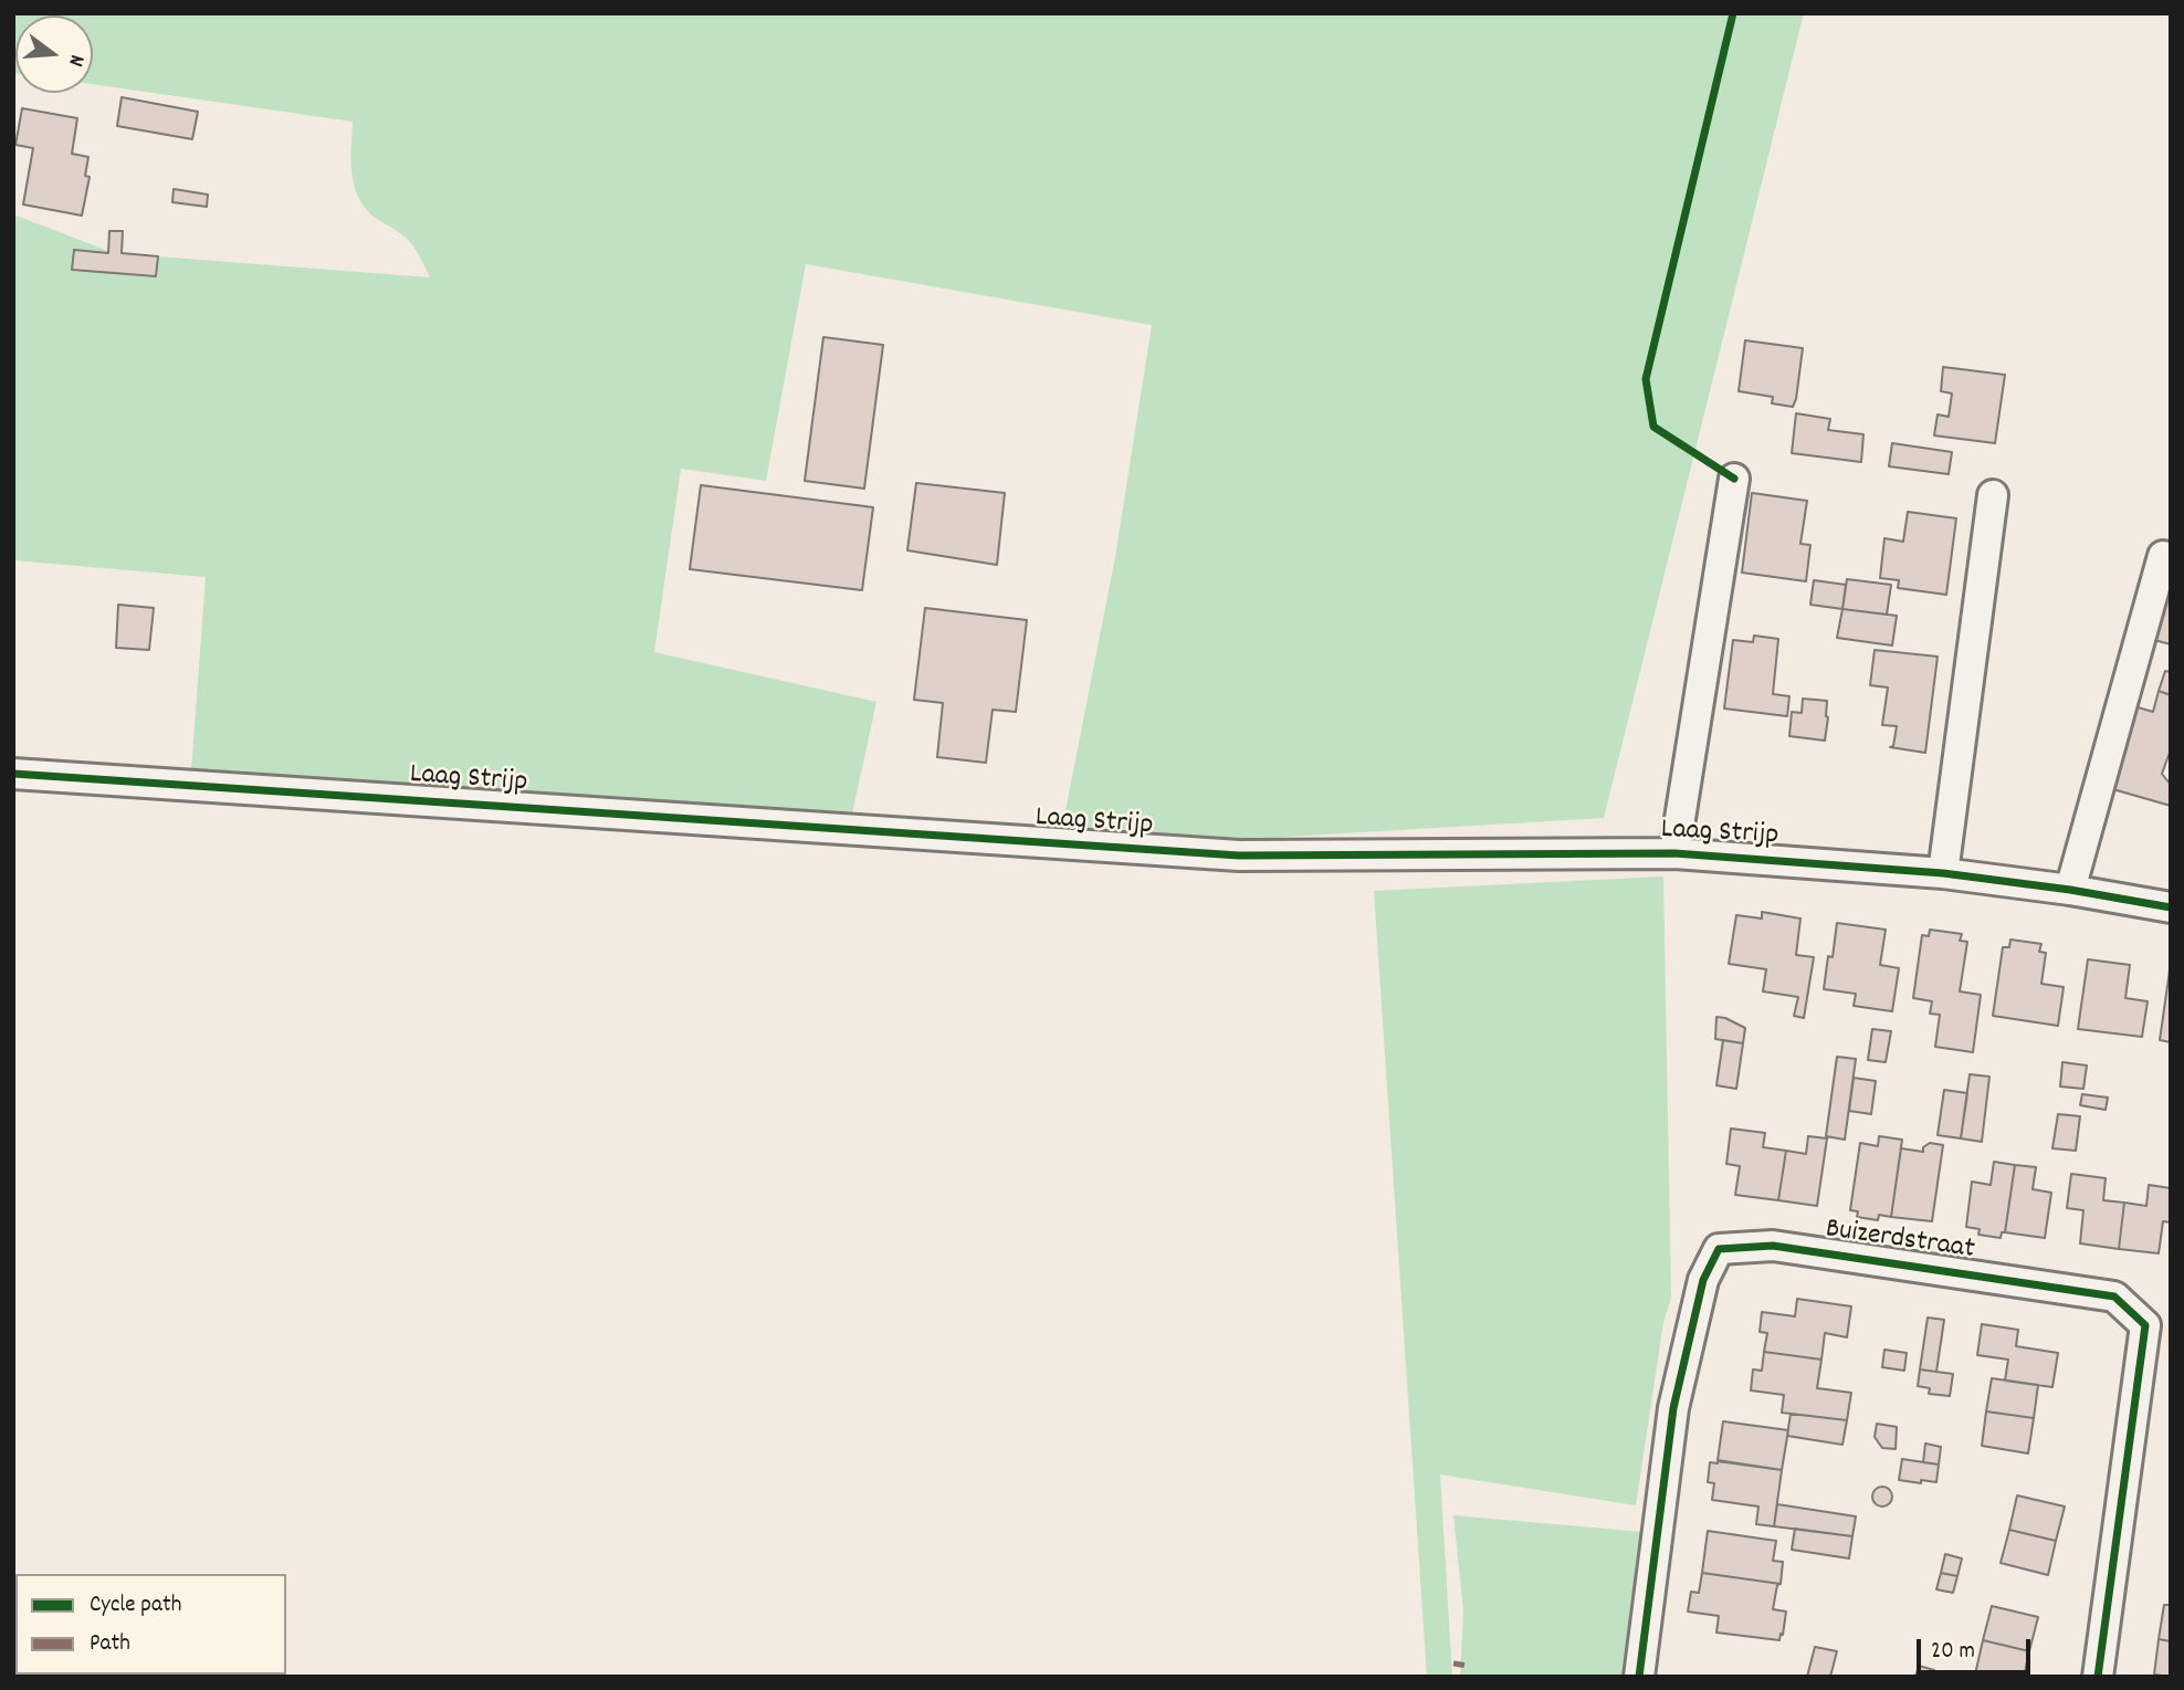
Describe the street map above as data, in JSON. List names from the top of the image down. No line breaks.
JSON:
{"streets":{"street":["Laag Strijp","Buizerdstraat"]},"legend":["Cycle path","Path"],"scale_bar":"20 m","north":"right"}
